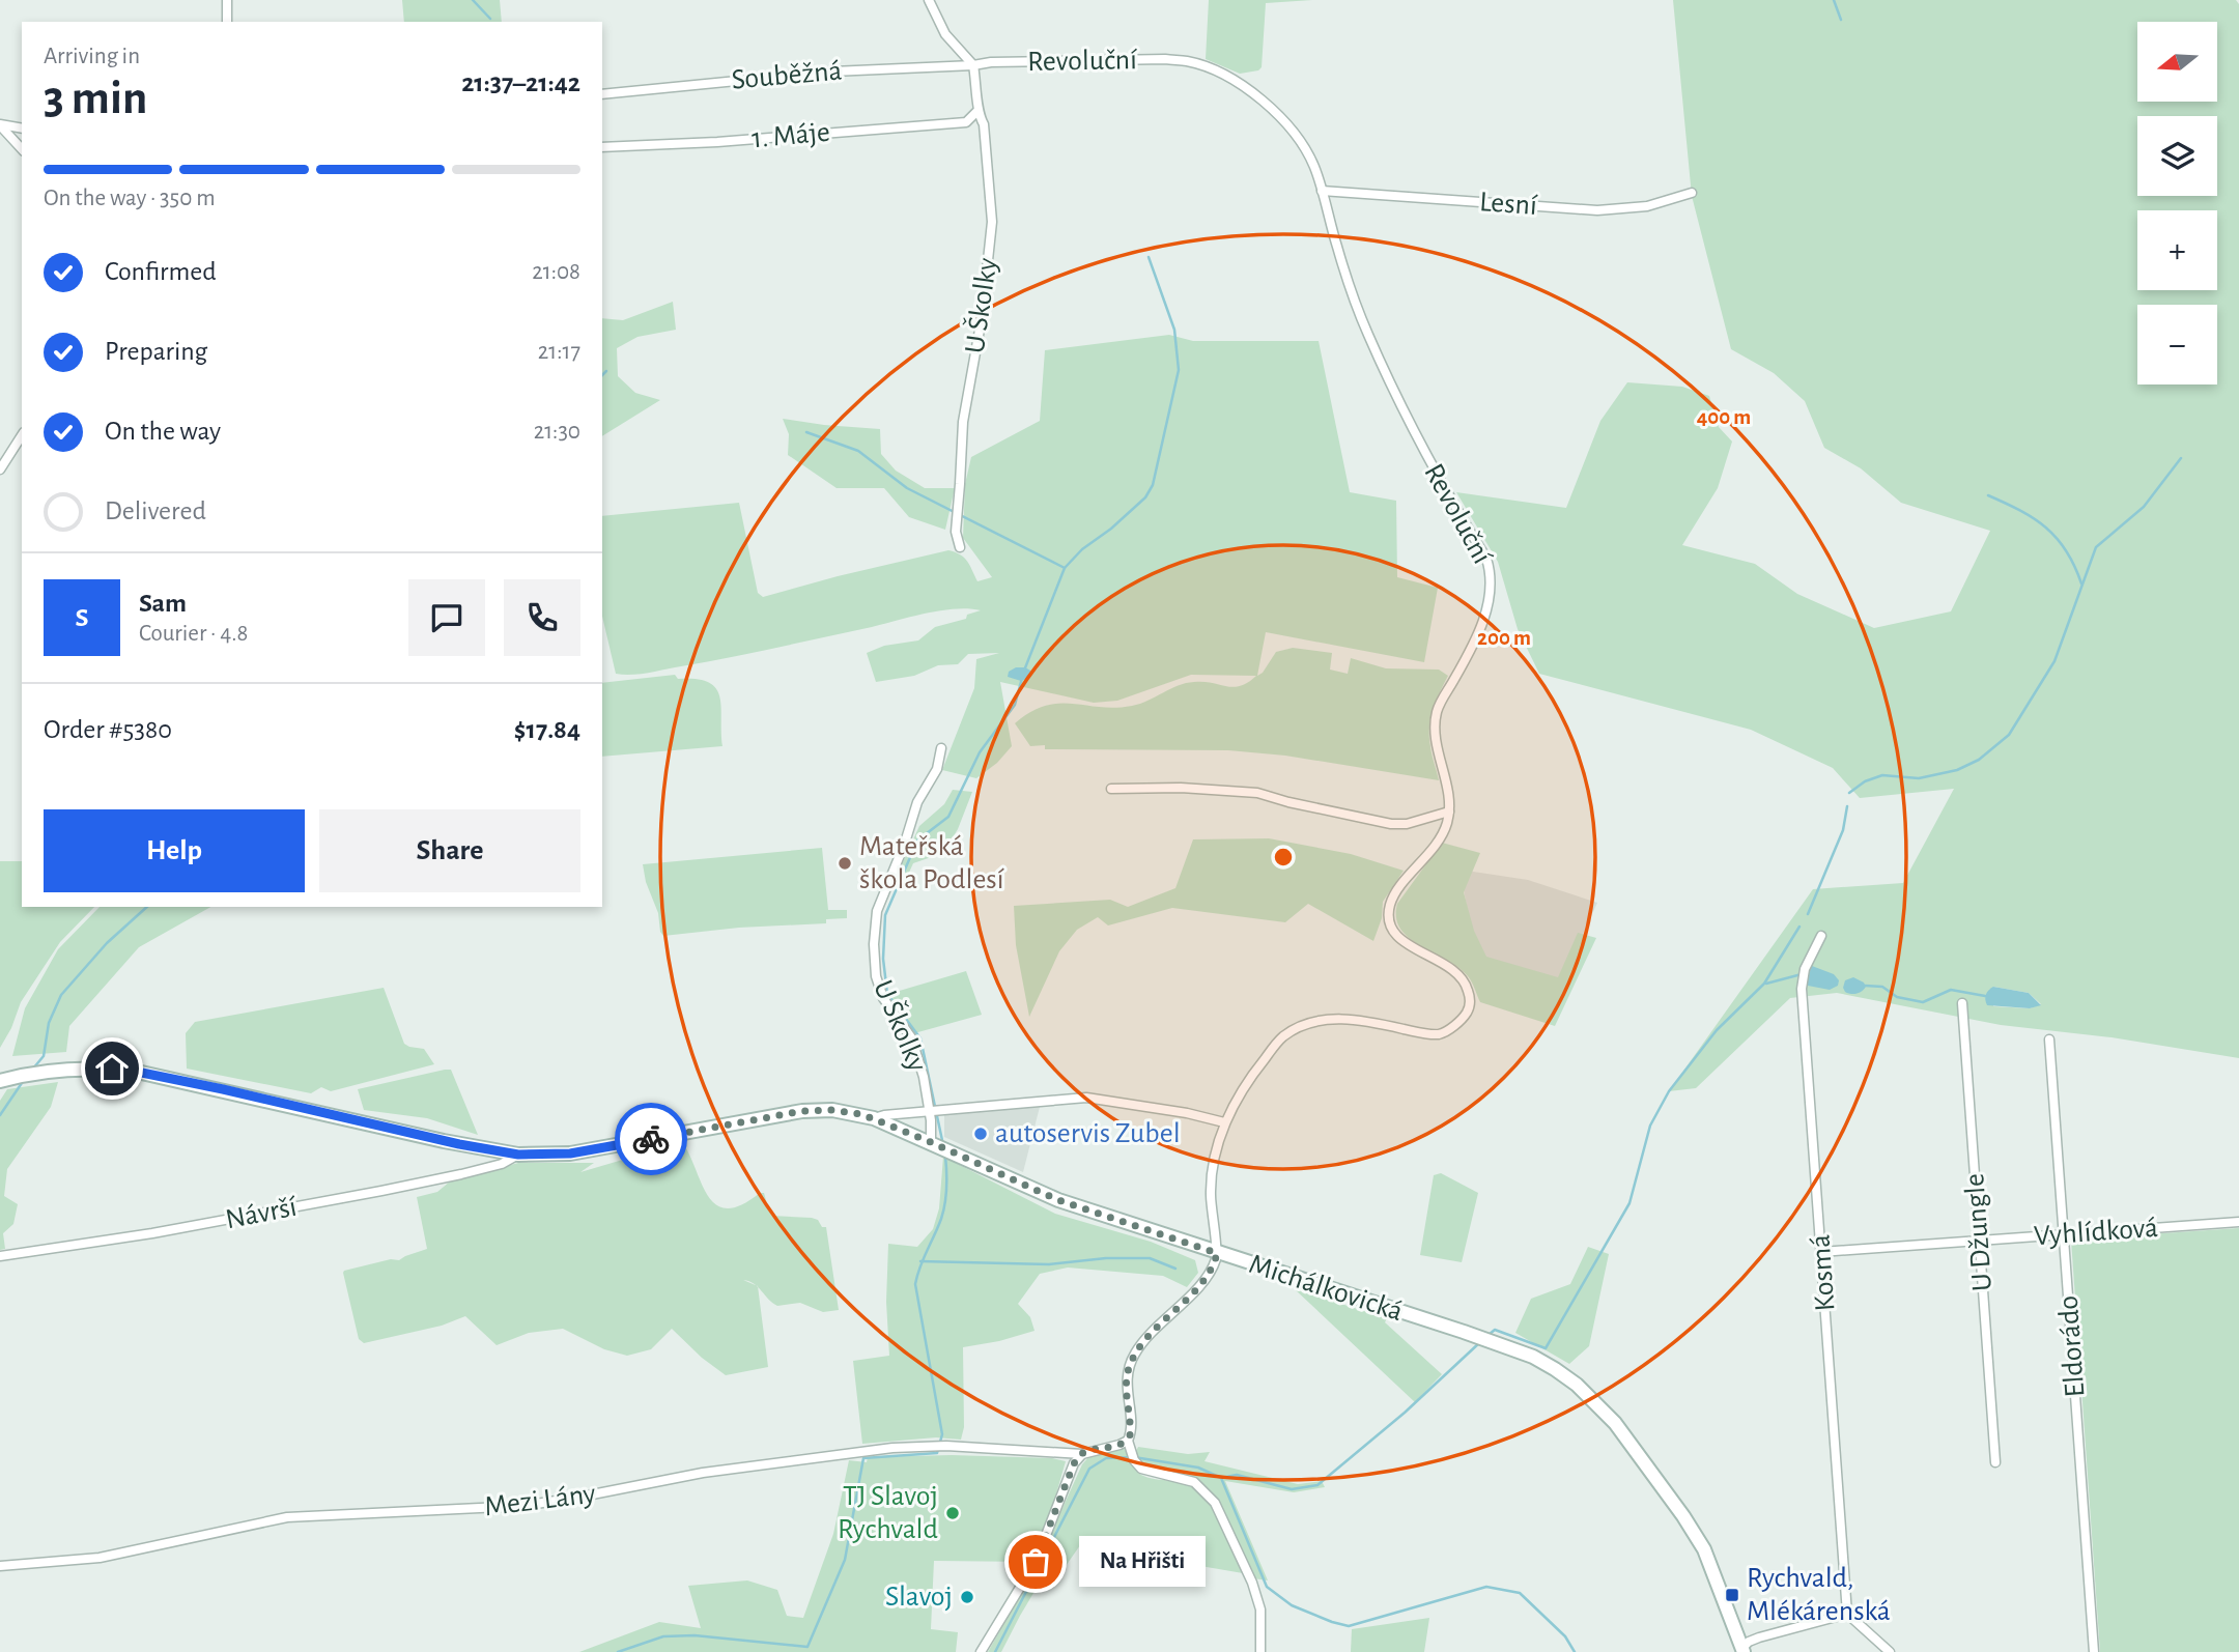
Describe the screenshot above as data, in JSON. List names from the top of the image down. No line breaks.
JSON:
{"streets":{"street":["Revoluční","Souběžná","1. Máje","Lesní","U Školky","Návrší","U Džungle","Vyhlídková","Kosmá","Michálkovická","Eldorádo","Mezi Lány"]},"crossings":[["Revoluční","Souběžná"],["Revoluční","Lesní"],["Revoluční","U Školky"],["Souběžná","U Školky"],["1. Máje","U Školky"],["U Školky","Michálkovická"],["Návrší","Michálkovická"],["U Džungle","Vyhlídková"],["Vyhlídková","Kosmá"],["Vyhlídková","Eldorádo"]],"places":{"other":["Mateřská škola Podlesí","autoservis Zubel","TJ Slavoj Rychvald","Na Hřišti","Slavoj"],"transit":["Rychvald, Mlékárenská"]},"north":"left","page":{"map_buttons":["+","−"],"heading":["3 min","Arriving in","21:37–21:42"],"panel":["Sam","Courier · 4.8","Order #5380","$17.84"],"bar":"On the way · 350 m","list":[["Confirmed","21:08"],["Preparing","21:17"],["On the way","21:30"],"Delivered"],"round":"S","buttons":["Help","Share"],"bubble":"Na Hřišti"},"rings":["400 m","200 m"]}
